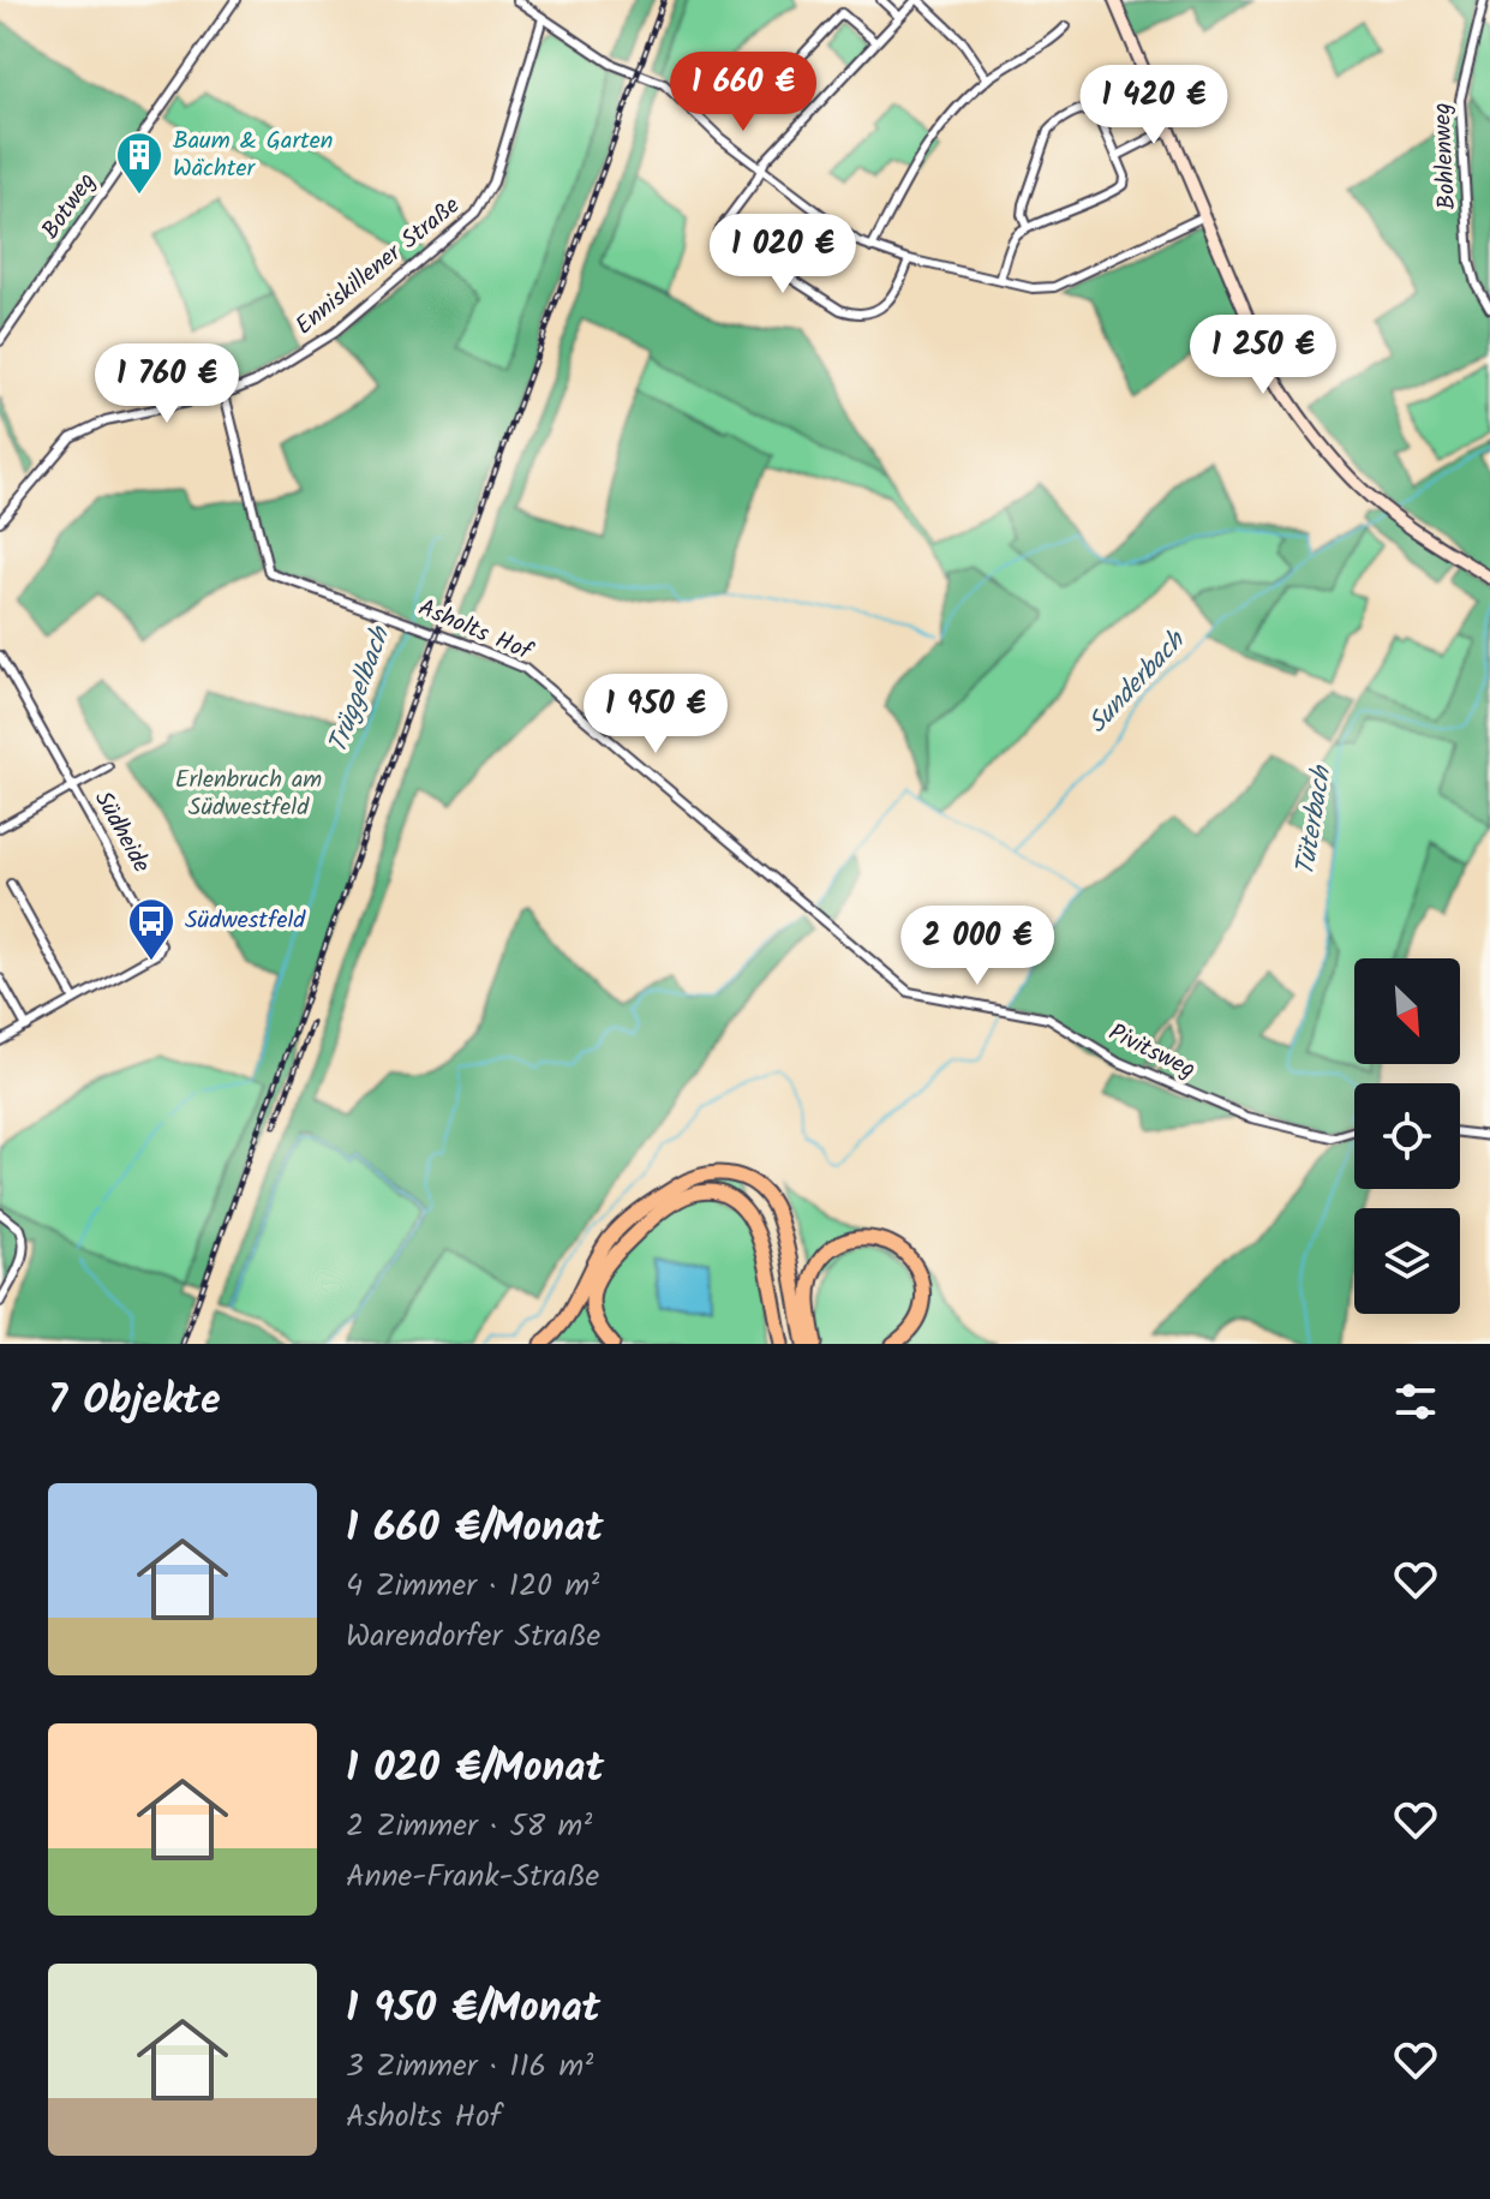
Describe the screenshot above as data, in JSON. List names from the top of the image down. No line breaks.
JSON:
{"streets":{"street":["Bohlenweg","Botweg","Enniskillener Straße","Asholts Hof","Südheide","Pivitsweg"]},"crossings":[["Enniskillener Straße","Asholts Hof"],["Asholts Hof","Pivitsweg"]],"water":["Sunderbach","Trüggelbach","Tüterbach"],"parks":["Erlenbruch am Südwestfeld"],"places":{"building":["Baum & Garten Wächter"],"bus stop":["Südwestfeld"]},"north":"bottom right","page":{"price":["1 660 €","1 420 €","1 020 €","1 250 €","1 760 €","1 950 €","2 000 €"],"heading":"7 Objekte","list":[{"name":"1 660 €/Monat","note":"4 Zimmer · 120 m² · Warendorfer Straße"},{"name":"1 020 €/Monat","note":"2 Zimmer · 58 m² · Anne-Frank-Straße"},{"name":"1 950 €/Monat","note":"3 Zimmer · 116 m² · Asholts Hof"}]}}
